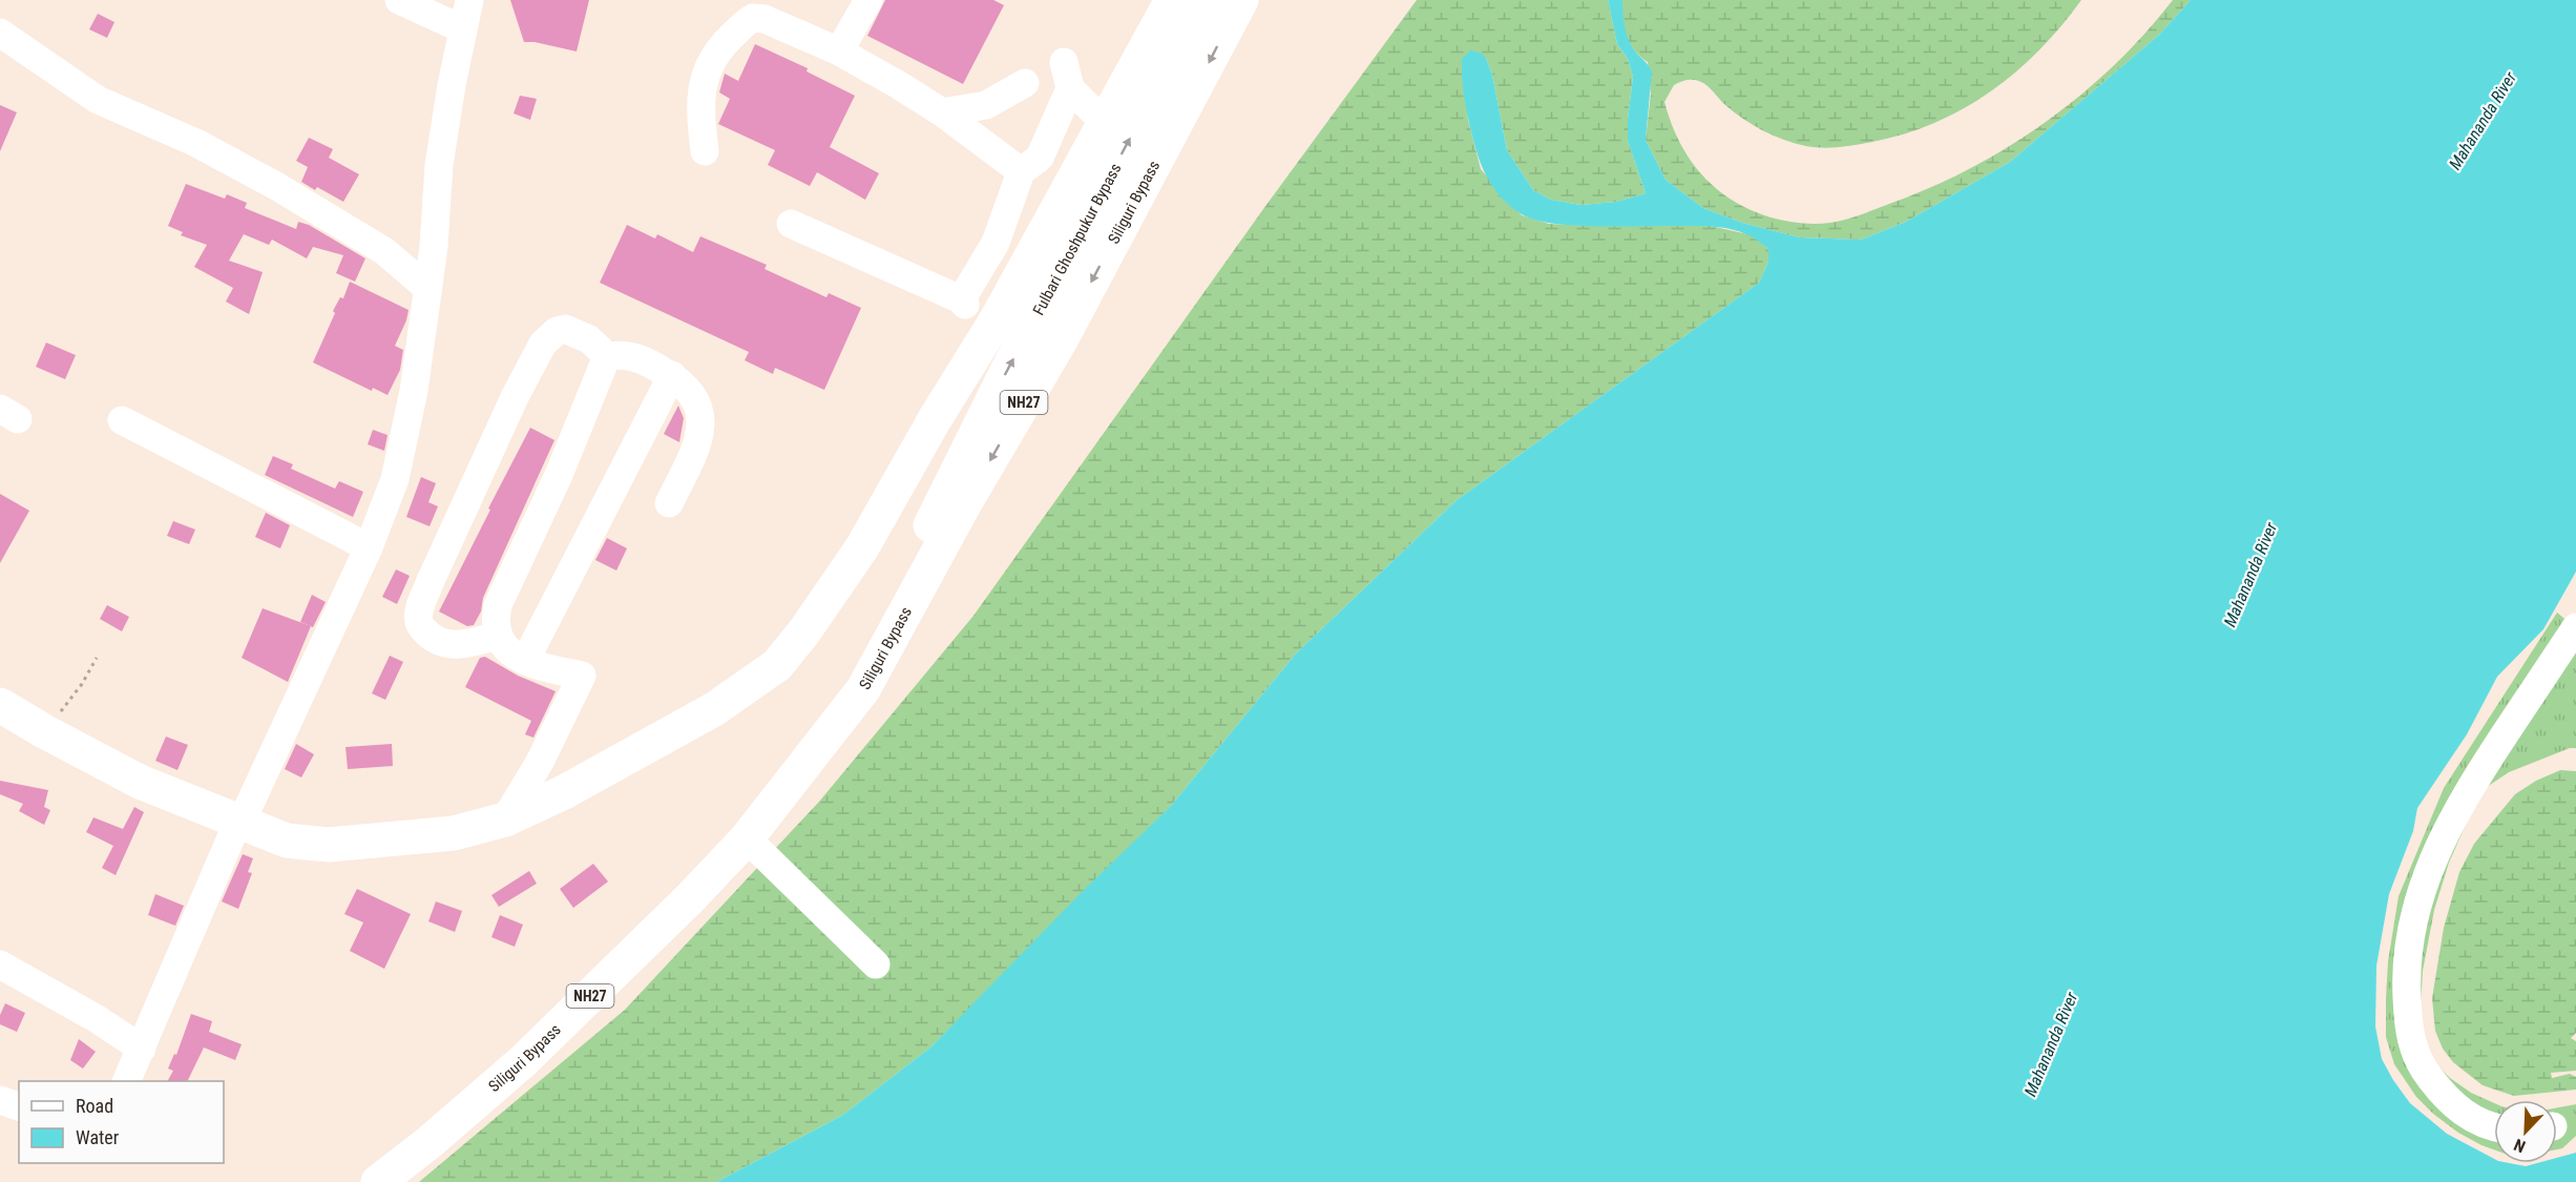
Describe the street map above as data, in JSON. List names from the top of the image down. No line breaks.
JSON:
{"streets":{"main road":["Siliguri Bypass","Fulbari Ghoshpukur Bypass","NH27"]},"crossings":[["Siliguri Bypass","Fulbari Ghoshpukur Bypass"]],"water":["Mahananda River"],"legend":["Road","Water"],"north":"bottom left"}
